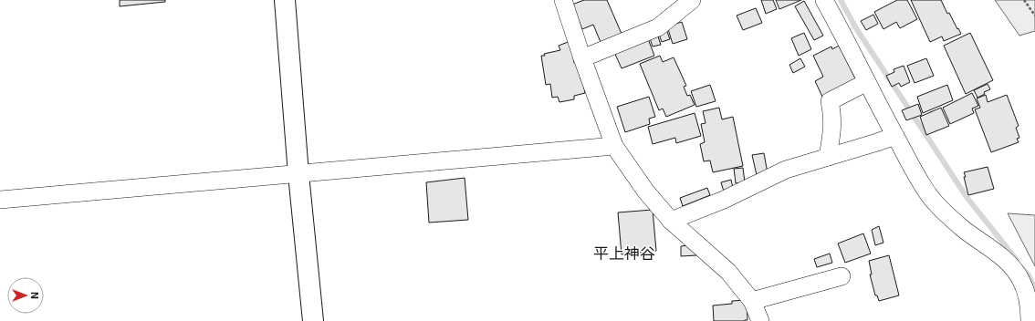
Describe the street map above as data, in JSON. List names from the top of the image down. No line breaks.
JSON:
{"districts":["平上神谷"],"north":"right"}
